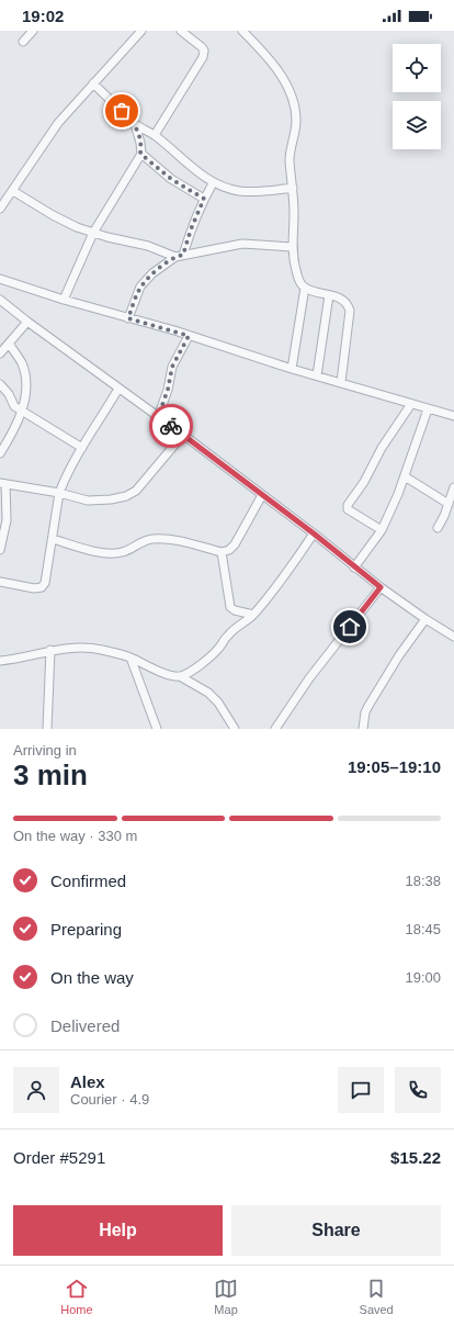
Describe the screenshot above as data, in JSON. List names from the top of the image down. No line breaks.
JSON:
{"page":{"status":"19:02","heading":["3 min","Arriving in","19:05–19:10"],"panel":["Alex","Courier · 4.9","Order #5291","$15.22"],"bar":"On the way · 330 m","list":[["Confirmed","18:38"],["Preparing","18:45"],["On the way","19:00"],"Delivered"],"buttons":["Help","Share"],"tabs":["Home","Map","Saved"]}}
